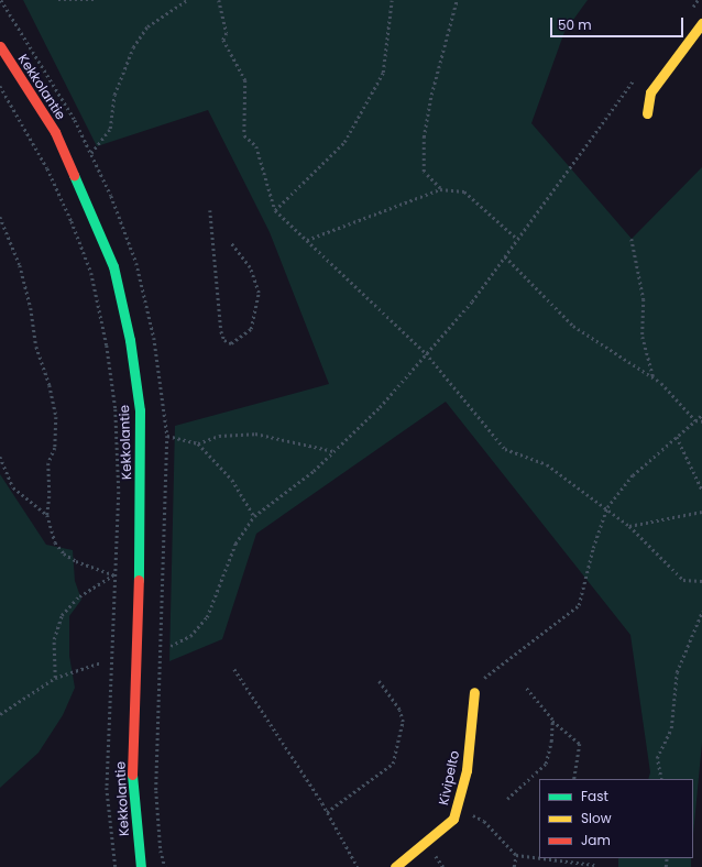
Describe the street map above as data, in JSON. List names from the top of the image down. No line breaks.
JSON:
{"streets":{"street":["Kekkolantie","Kivipelto"]},"legend":["Fast","Slow","Jam"],"scale_bar":"50 m"}
